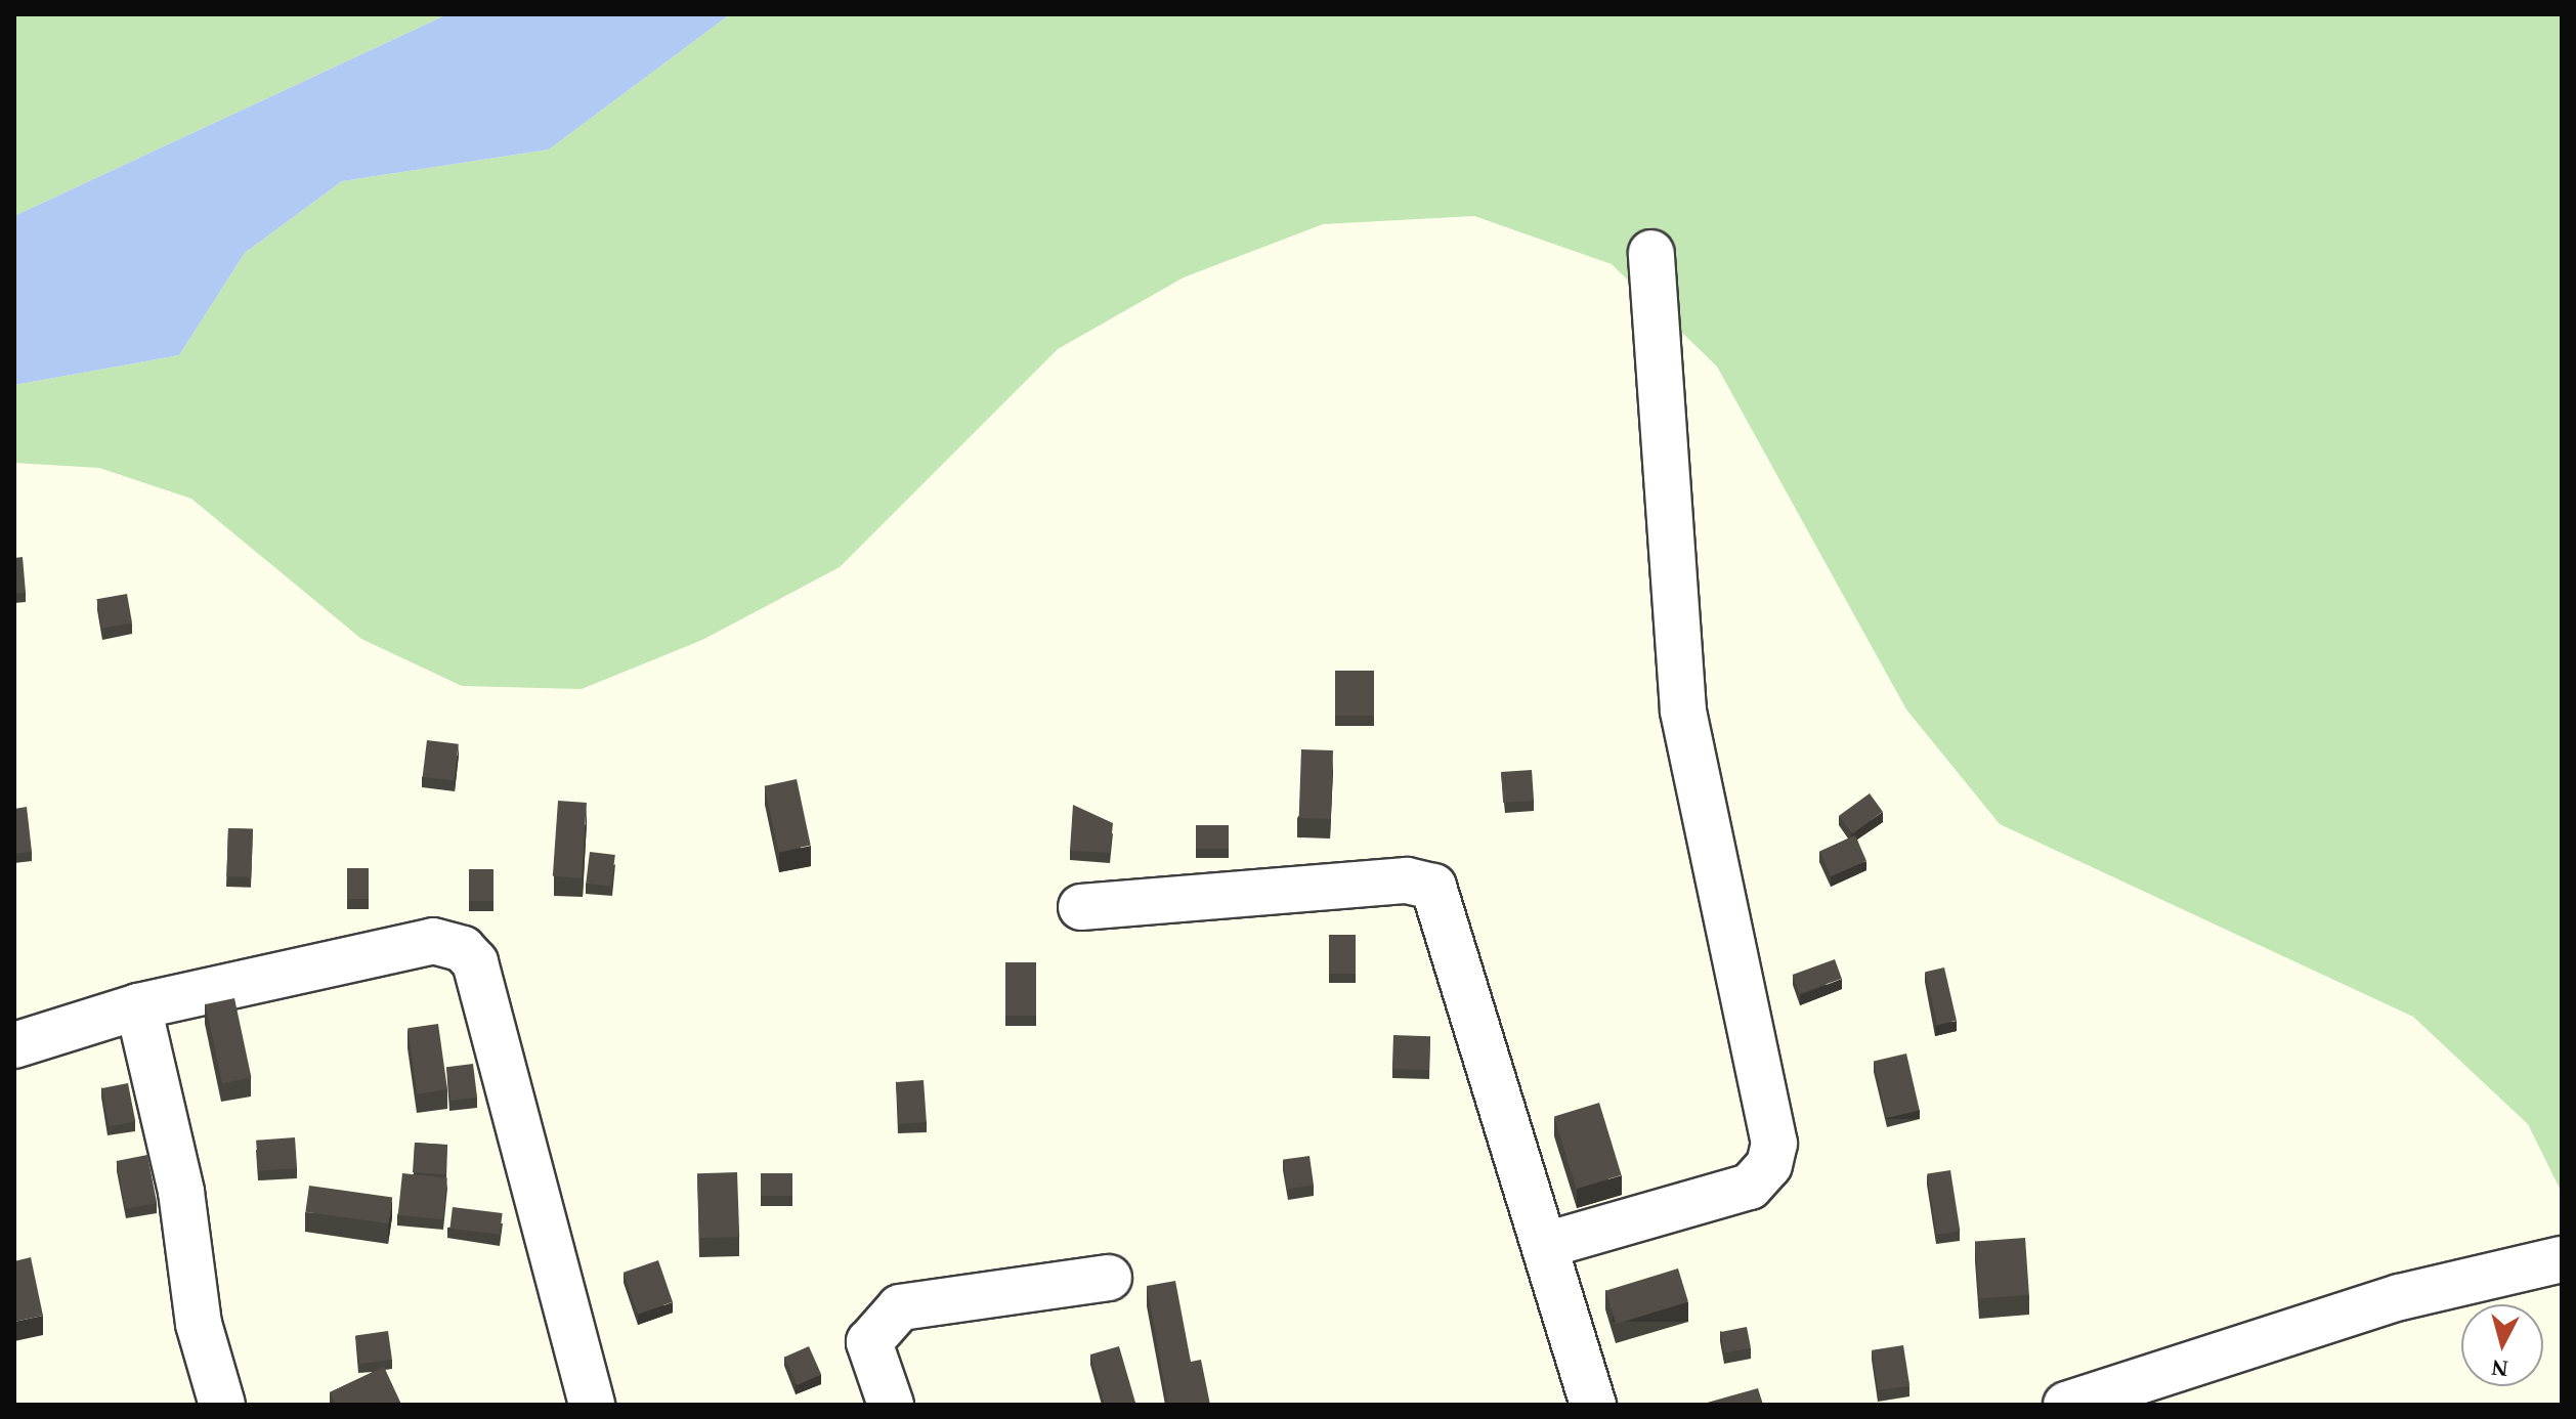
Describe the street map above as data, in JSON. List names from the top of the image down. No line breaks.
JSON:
{"north":"bottom"}
